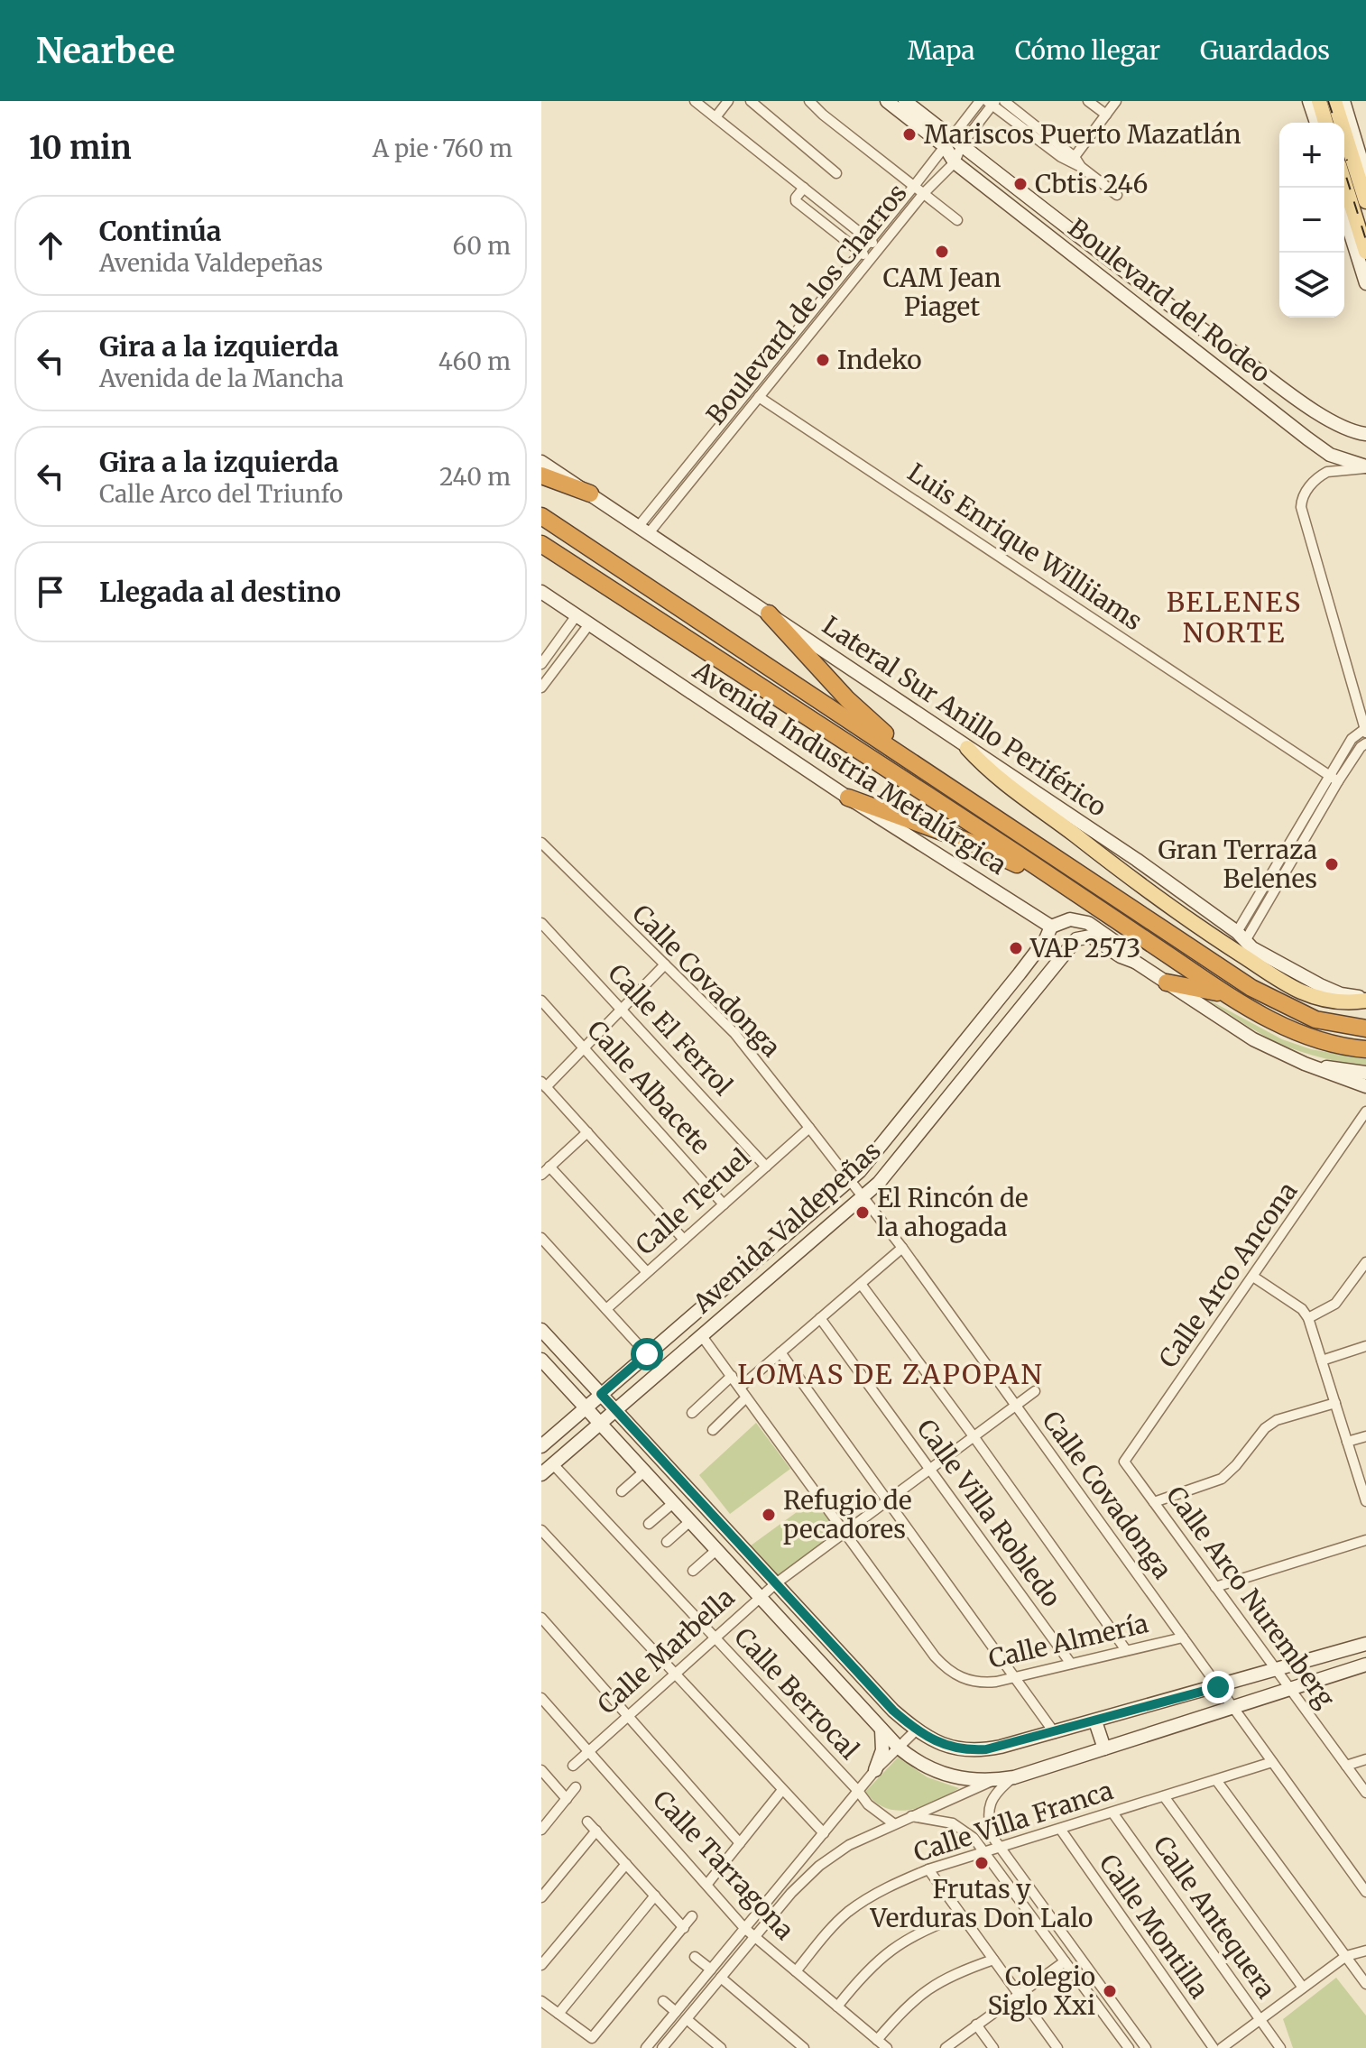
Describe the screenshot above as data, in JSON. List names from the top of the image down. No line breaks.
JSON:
{"streets":{"street":["Boulevard del Rodeo","Boulevard de los Charros","Luis Enrique Williiams","Lateral Sur Anillo Periférico","Avenida Industria Metalúrgica","Calle Covadonga","Calle El Ferrol","Calle Albacete","Calle Teruel","Avenida Valdepeñas","Calle Arco Ancona","Calle Villa Robledo","Calle Arco Nuremberg","Calle Almería","Calle Marbella","Calle Berrocal","Calle Villa Franca","Calle Tarragona","Calle Antequera","Calle Montilla"]},"crossings":[["Boulevard del Rodeo","Boulevard de los Charros"],["Boulevard de los Charros","Luis Enrique Williiams"],["Boulevard de los Charros","Lateral Sur Anillo Periférico"],["Avenida Industria Metalúrgica","Avenida Valdepeñas"],["Calle Covadonga","Calle Teruel"],["Calle Covadonga","Avenida Valdepeñas"],["Calle Covadonga","Calle Almería"],["Calle Covadonga","Calle Marbella"],["Calle Covadonga","Calle Villa Franca"],["Calle El Ferrol","Calle Teruel"],["Calle Albacete","Calle Teruel"],["Avenida Valdepeñas","Calle Almería"],["Avenida Valdepeñas","Calle Berrocal"],["Calle Arco Ancona","Calle Arco Nuremberg"],["Calle Villa Robledo","Calle Almería"],["Calle Villa Robledo","Calle Marbella"],["Calle Almería","Calle Marbella"],["Calle Marbella","Calle Berrocal"],["Calle Marbella","Calle Tarragona"],["Calle Villa Franca","Calle Tarragona"],["Calle Villa Franca","Calle Antequera"],["Calle Villa Franca","Calle Montilla"]],"districts":["BELENES NORTE","LOMAS DE ZAPOPAN"],"places":["Mariscos Puerto Mazatlán","Cbtis 246","CAM Jean Piaget","Indeko","Gran Terraza Belenes","VAP 2573","El Rincón de la ahogada","Refugio de pecadores","Frutas y Verduras Don Lalo","Colegio Siglo Xxi"],"page":{"header":"Nearbee","nav":["Mapa","Cómo llegar","Guardados"],"heading":["10 min","A pie · 760 m"],"map_buttons":["+","−"],"list":[["Continúa","Avenida Valdepeñas","60 m"],["Gira a la izquierda","Avenida de la Mancha","460 m"],["Gira a la izquierda","Calle Arco del Triunfo","240 m"],"Llegada al destino"]}}
